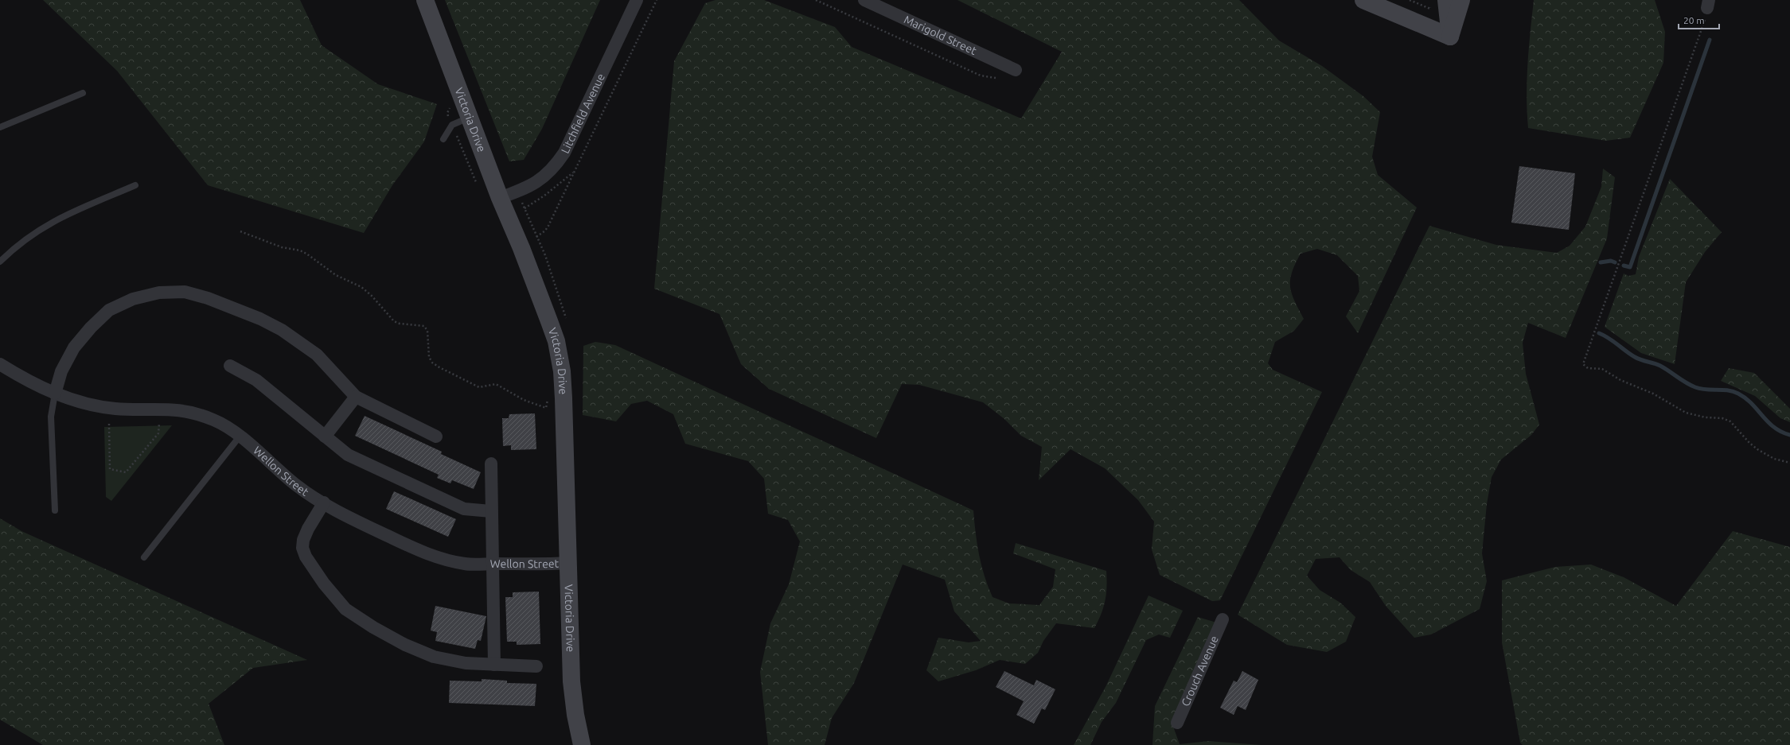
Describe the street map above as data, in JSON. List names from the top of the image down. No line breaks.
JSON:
{"streets":{"street":["Marigold Street","Litchfield Avenue","Victoria Drive","Wellon Street","Crouch Avenue"]},"crossings":[["Litchfield Avenue","Victoria Drive"],["Victoria Drive","Wellon Street"]],"scale_bar":"20 m"}
